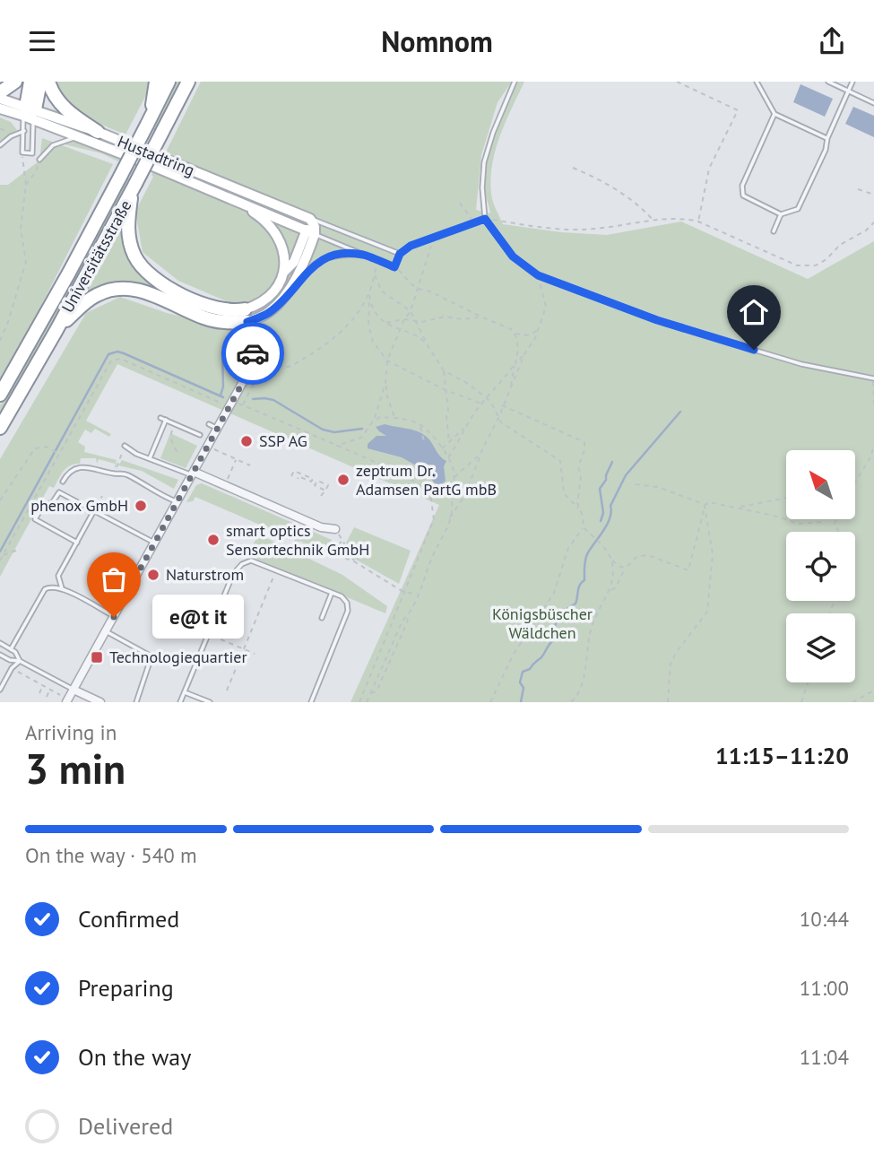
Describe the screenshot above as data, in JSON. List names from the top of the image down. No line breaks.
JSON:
{"streets":{"highway":["Universitätsstraße"],"street":["Hustadtring"]},"parks":["Königsbüscher Wäldchen"],"places":{"other":["SSP AG","zeptrum Dr. Adamsen PartG mbB","phenox GmbH","smart optics Sensortechnik GmbH","Naturstrom","e@t it"],"transit":["Technologiequartier"]},"north":"top left","page":{"header":"Nomnom","bubble":"e@t it","heading":["3 min","Arriving in","11:15–11:20"],"bar":"On the way · 540 m","list":[["Confirmed","10:44"],["Preparing","11:00"],["On the way","11:04"],"Delivered"]}}
